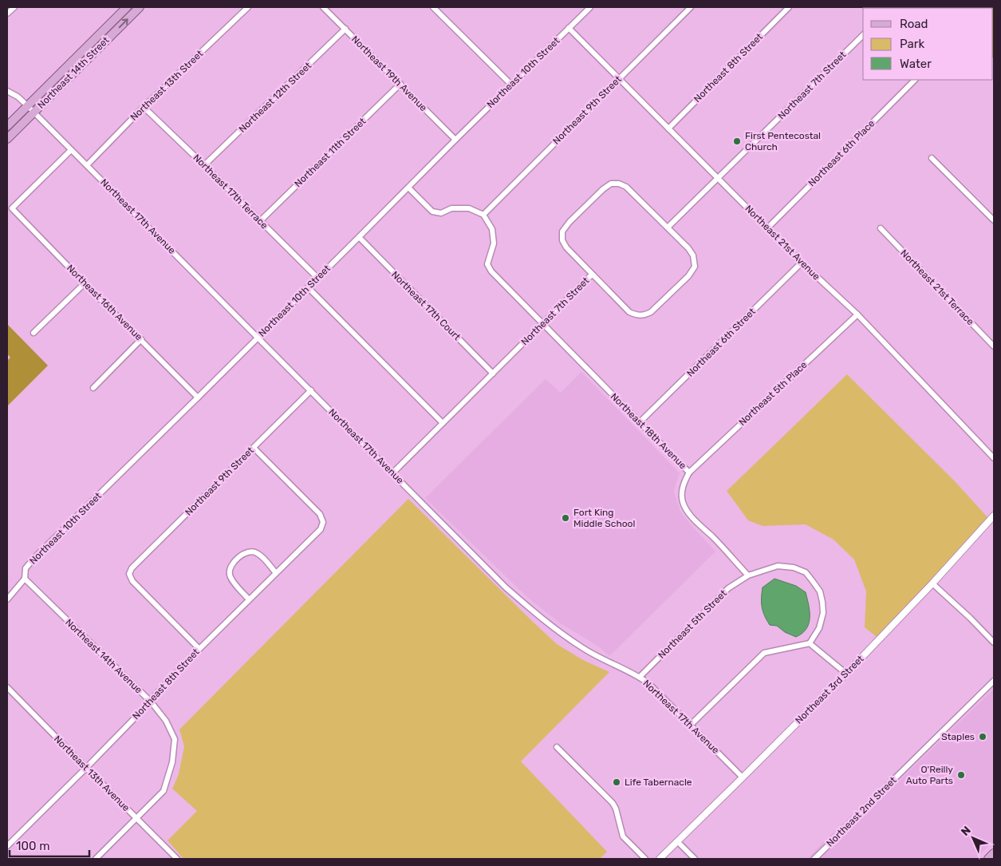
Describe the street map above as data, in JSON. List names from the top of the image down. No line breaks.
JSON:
{"streets":{"main road":["Northeast 14th Street"],"street":["Northeast 8th Street","Northeast 10th Street","Northeast 19th Avenue","Northeast 13th Street","Northeast 7th Street","Northeast 12th Street","Northeast 9th Street","Northeast 11th Street","Northeast 6th Place","Northeast 17th Terrace","Northeast 17th Avenue","Northeast 21st Avenue","Northeast 21st Terrace","Northeast 16th Avenue","Northeast 17th Court","Northeast 6th Street","Northeast 5th Place","Northeast 18th Avenue","Northeast 5th Street","Northeast 14th Avenue","Northeast 3rd Street","Northeast 13th Avenue","Northeast 2nd Street"]},"crossings":[["Northeast 8th Street","Northeast 9th Street"],["Northeast 8th Street","Northeast 21st Avenue"],["Northeast 8th Street","Northeast 14th Avenue"],["Northeast 8th Street","Northeast 13th Avenue"],["Northeast 14th Street","Northeast 17th Avenue"],["Northeast 10th Street","Northeast 19th Avenue"],["Northeast 10th Street","Northeast 17th Terrace"],["Northeast 10th Street","Northeast 17th Avenue"],["Northeast 10th Street","Northeast 21st Avenue"],["Northeast 10th Street","Northeast 16th Avenue"],["Northeast 10th Street","Northeast 17th Court"],["Northeast 10th Street","Northeast 14th Avenue"],["Northeast 19th Avenue","Northeast 12th Street"],["Northeast 19th Avenue","Northeast 11th Street"],["Northeast 13th Street","Northeast 17th Terrace"],["Northeast 13th Street","Northeast 17th Avenue"],["Northeast 7th Street","Northeast 17th Avenue"],["Northeast 7th Street","Northeast 21st Avenue"],["Northeast 7th Street","Northeast 17th Court"],["Northeast 7th Street","Northeast 18th Avenue"],["Northeast 12th Street","Northeast 17th Terrace"],["Northeast 9th Street","Northeast 17th Avenue"],["Northeast 9th Street","Northeast 21st Avenue"],["Northeast 9th Street","Northeast 18th Avenue"],["Northeast 11th Street","Northeast 17th Terrace"],["Northeast 6th Place","Northeast 21st Avenue"],["Northeast 17th Avenue","Northeast 16th Avenue"],["Northeast 17th Avenue","Northeast 5th Street"],["Northeast 17th Avenue","Northeast 3rd Street"],["Northeast 21st Avenue","Northeast 6th Street"],["Northeast 21st Avenue","Northeast 5th Place"],["Northeast 6th Street","Northeast 18th Avenue"],["Northeast 5th Place","Northeast 18th Avenue"],["Northeast 18th Avenue","Northeast 5th Street"],["Northeast 14th Avenue","Northeast 13th Avenue"]],"places":["First Pentecostal Church","Fort King Middle School","Staples","O'Reilly Auto Parts","Life Tabernacle"],"legend":["Road","Park","Water"],"scale_bar":"100 m","north":"top left"}
